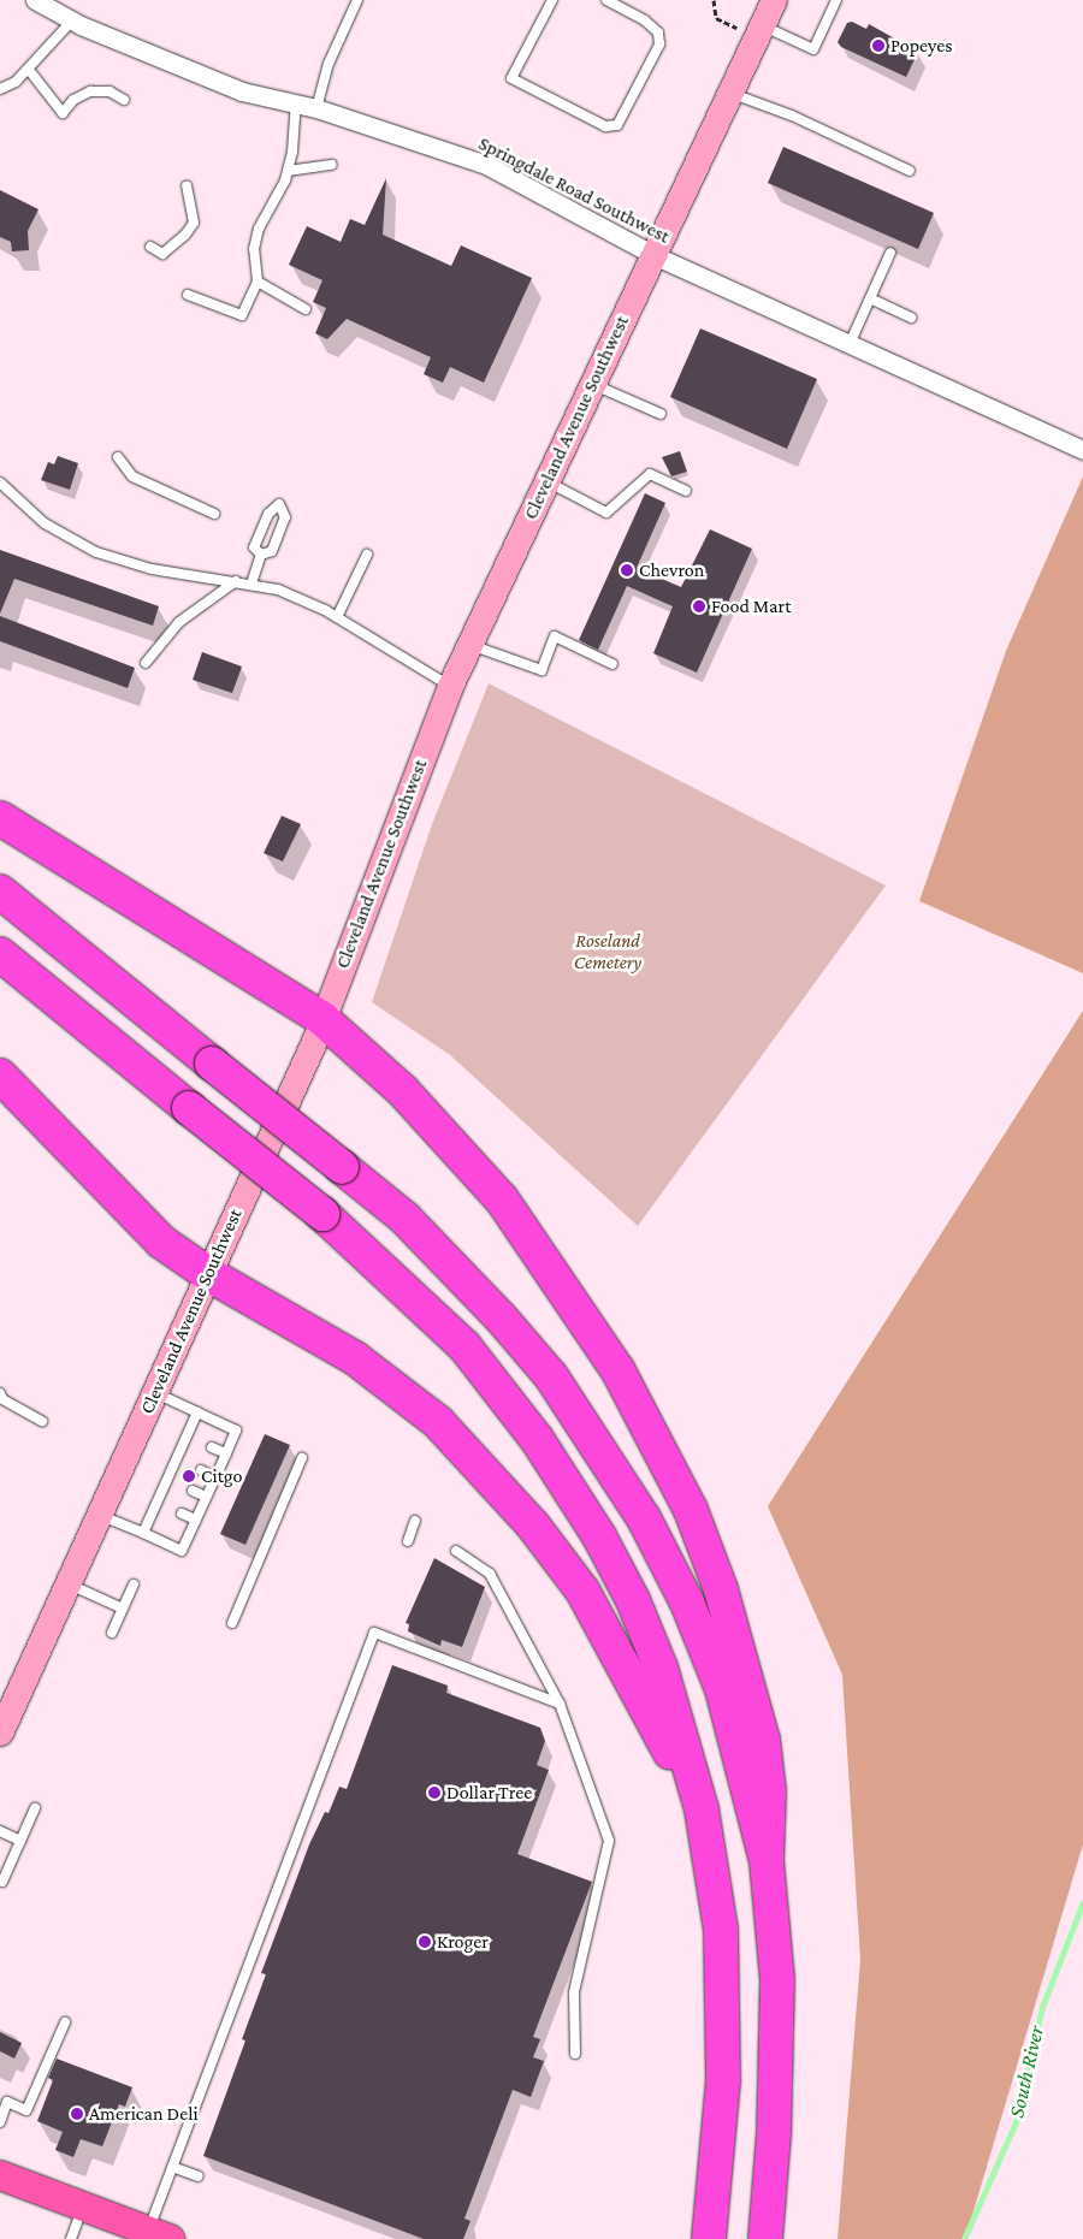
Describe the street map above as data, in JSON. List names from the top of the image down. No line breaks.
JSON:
{"streets":{"main road":["Cleveland Avenue Southwest"],"street":["Springdale Road Southwest"]},"crossings":[["Springdale Road Southwest","Cleveland Avenue Southwest"]],"water":["South River"],"parks":["Roseland Cemetery"],"places":["Popeyes","Chevron","Food Mart","Citgo","Dollar Tree","Kroger","American Deli"]}
